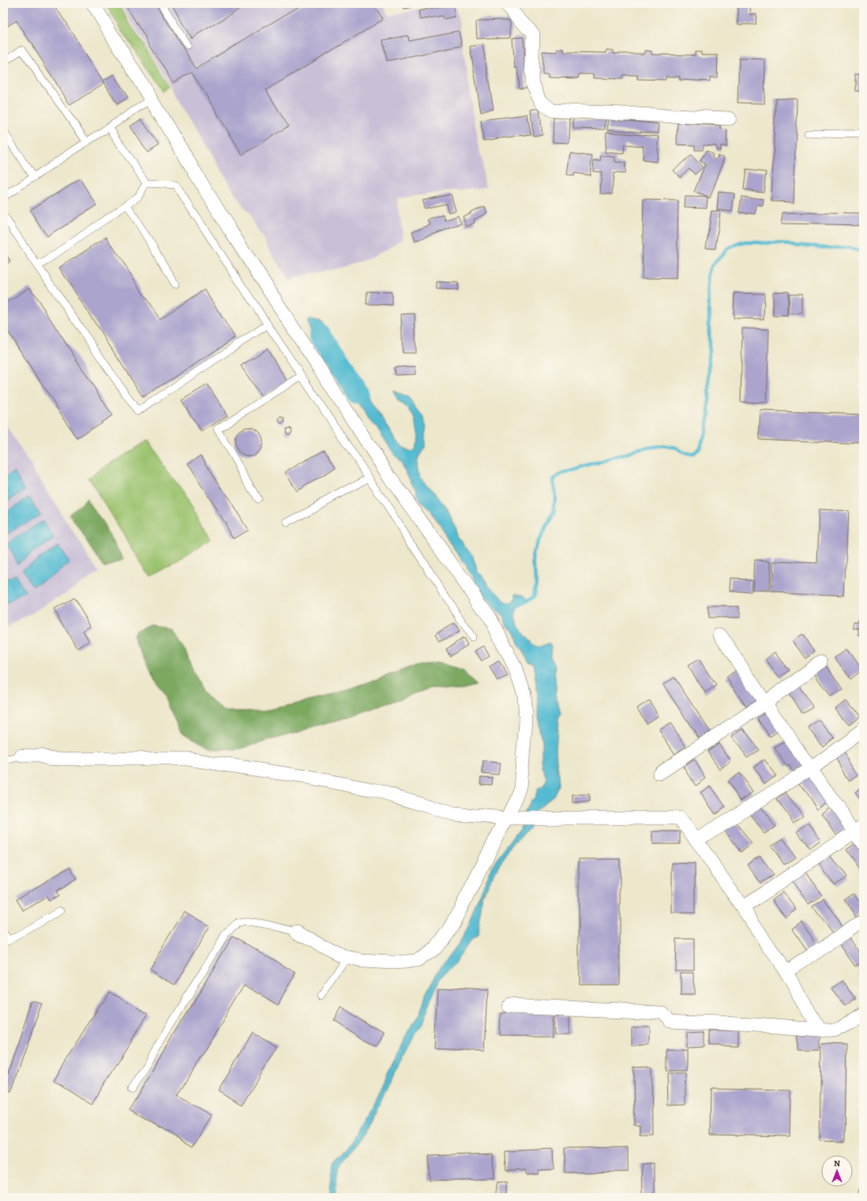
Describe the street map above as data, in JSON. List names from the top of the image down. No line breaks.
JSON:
{"north":"top"}
